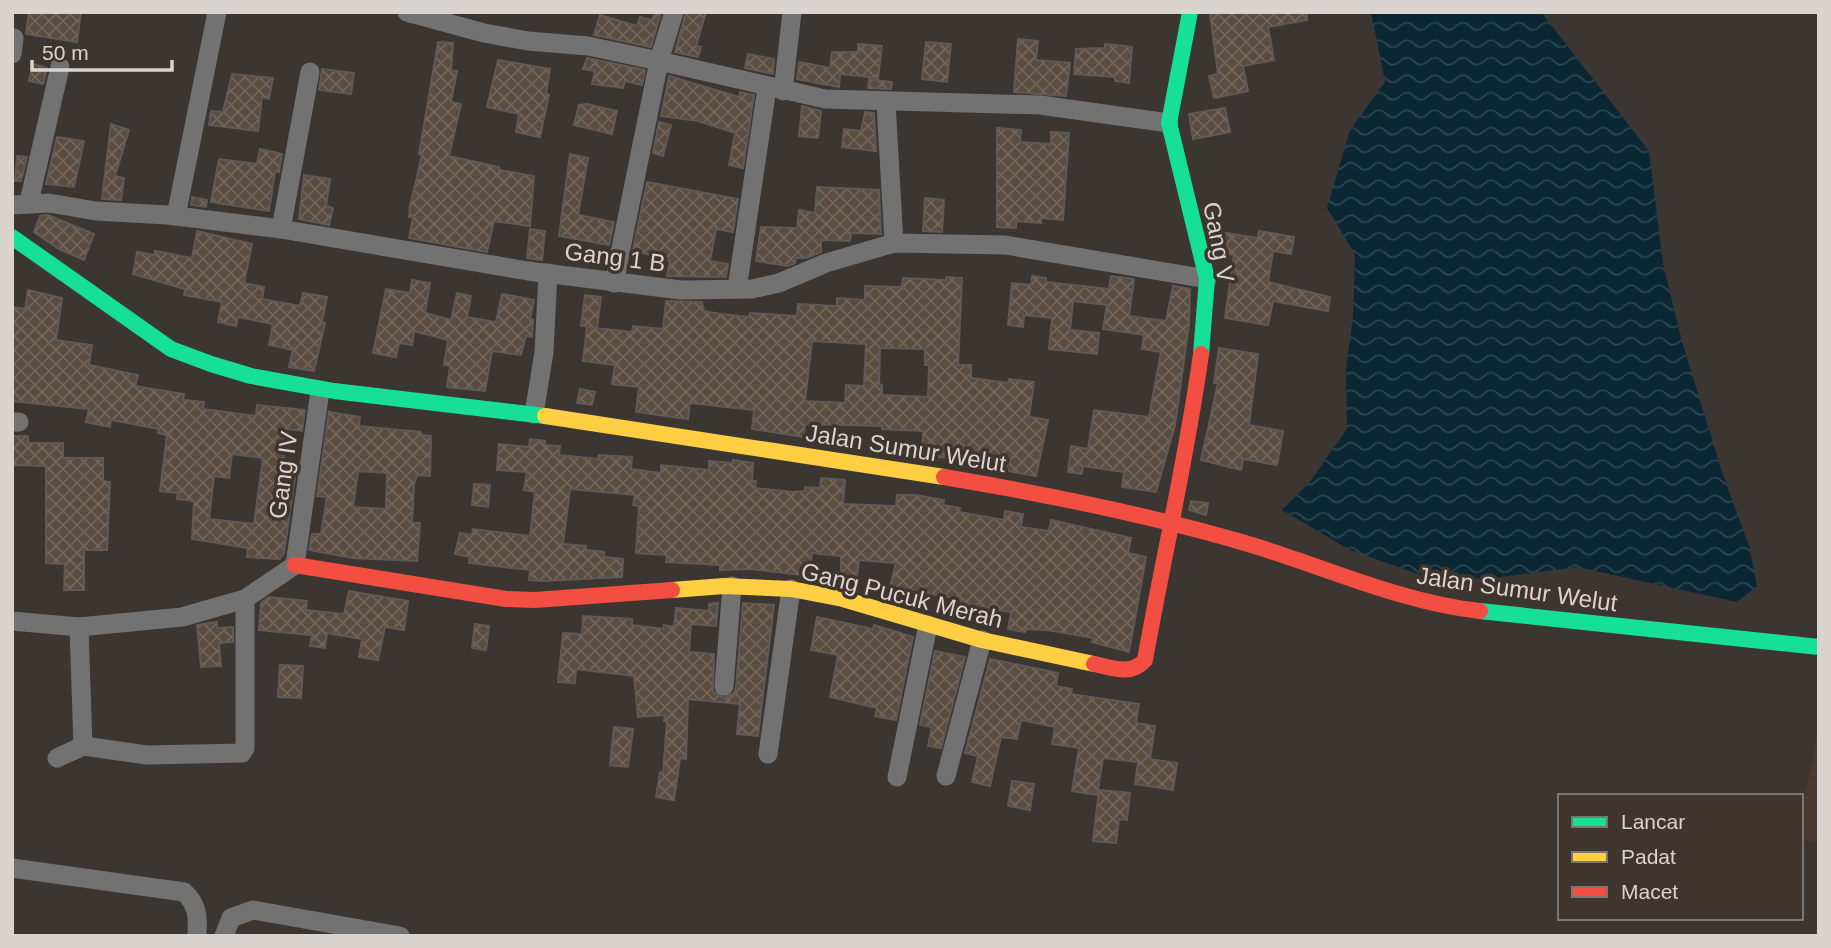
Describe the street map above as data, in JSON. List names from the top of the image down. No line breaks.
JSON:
{"streets":{"street":["Gang V","Gang 1 B","Jalan Sumur Welut","Gang IV","Gang Pucuk Merah"]},"crossings":[["Gang V","Gang 1 B"],["Gang V","Jalan Sumur Welut"],["Gang V","Gang Pucuk Merah"],["Jalan Sumur Welut","Gang IV"],["Jalan Sumur Welut","Gang Pucuk Merah"],["Gang IV","Gang Pucuk Merah"]],"legend":["Lancar","Padat","Macet"],"scale_bar":"50 m"}
